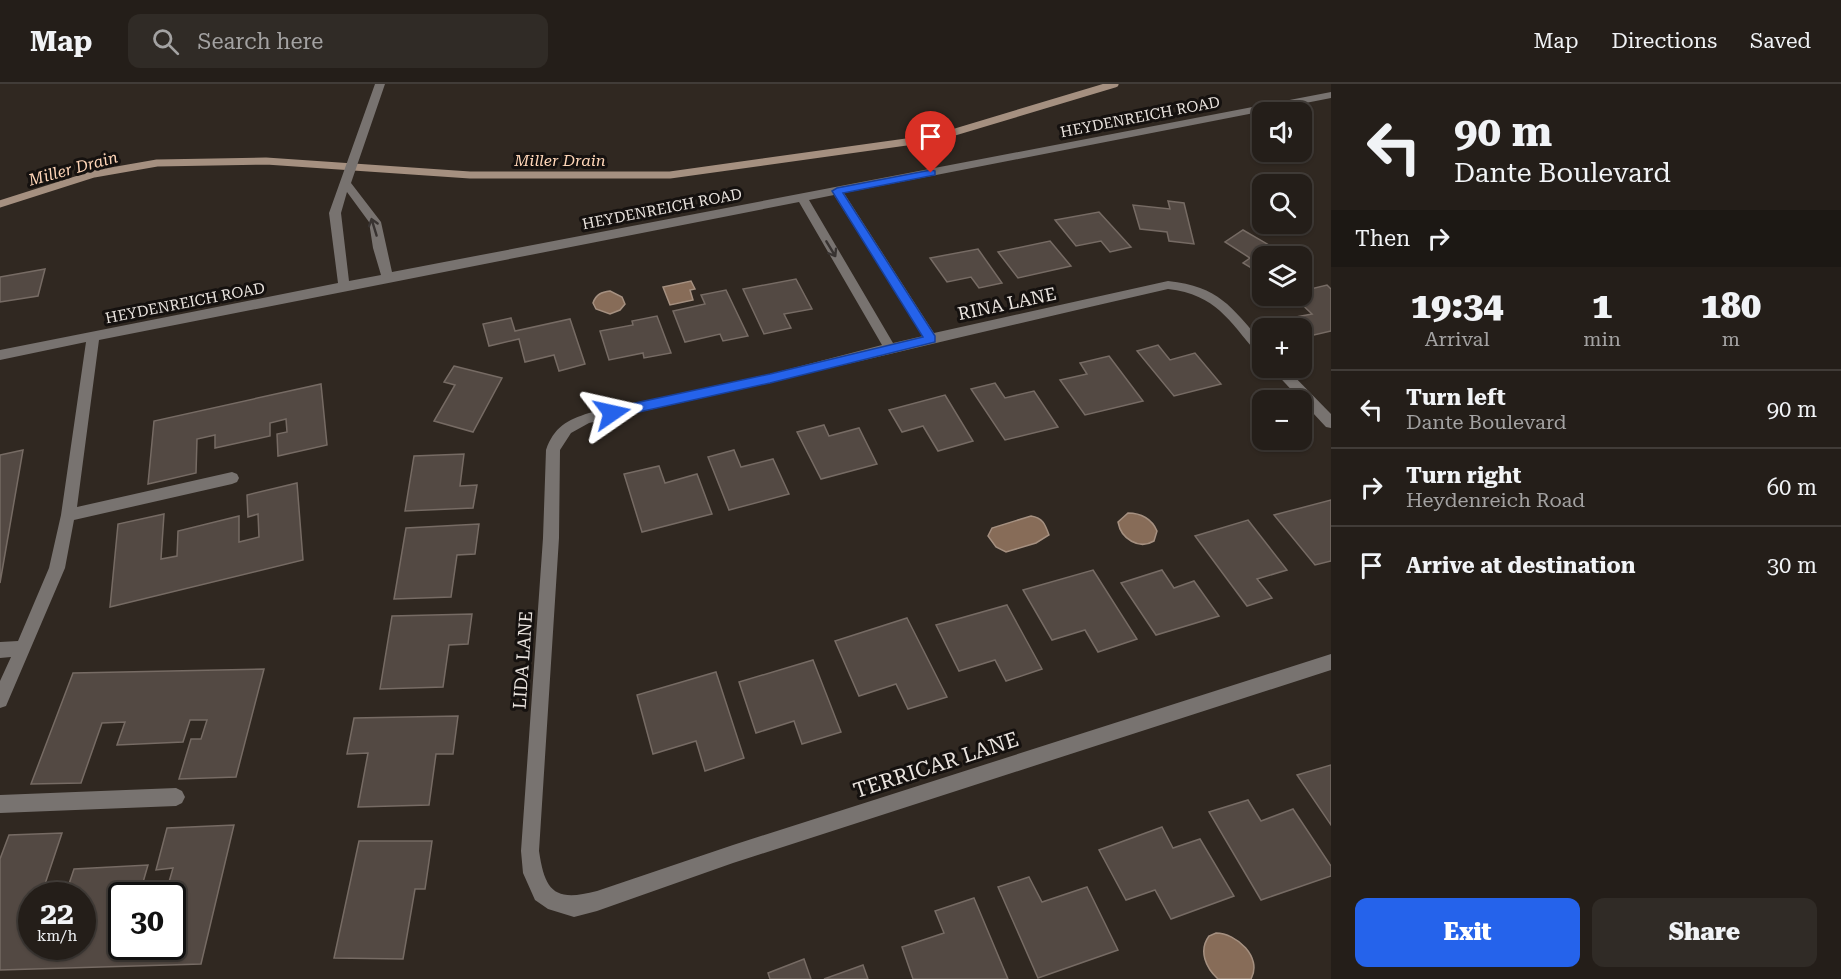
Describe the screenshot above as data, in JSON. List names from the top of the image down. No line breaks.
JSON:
{"streets":{"street":["HEYDENREICH ROAD","RINA LANE","LIDA LANE","TERRICAR LANE"]},"crossings":[["RINA LANE","LIDA LANE"],["LIDA LANE","TERRICAR LANE"]],"water":["Miller Drain"],"page":{"header":"Map","search":"Search here","nav":["Map","Directions","Saved"],"turn":["90 m","Dante Boulevard"],"map_buttons":["+","−"],"then":"Then","eta":["19:34","Arrival","1","min","180","m"],"list":[{"name":"Turn left","note":"Dante Boulevard","value":"90 m"},{"name":"Turn right","note":"Heydenreich Road","value":"60 m"},{"name":"Arrive at destination","value":"30 m"}],"speed":"22 km/h","limit":"30","buttons":["Exit","Share"]}}
